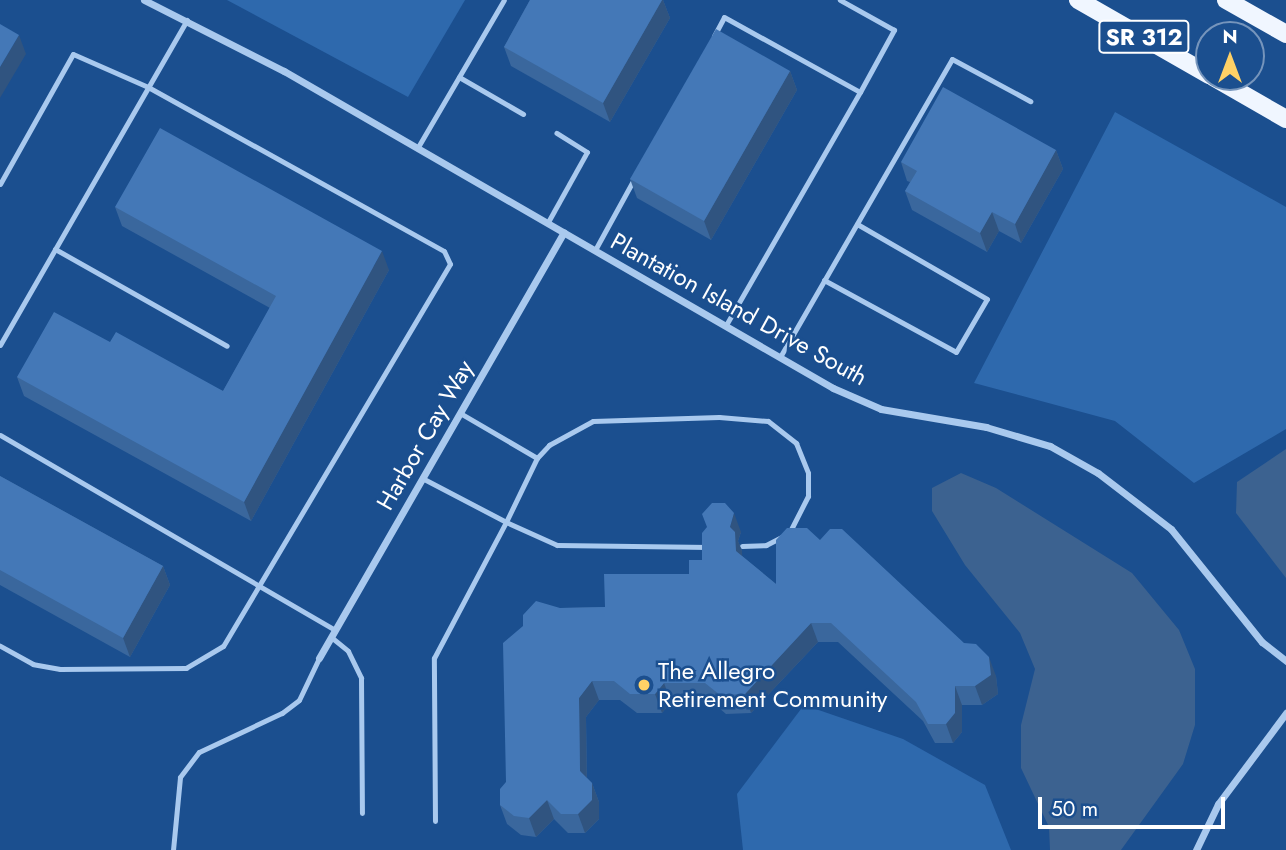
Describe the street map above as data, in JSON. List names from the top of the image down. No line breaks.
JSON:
{"streets":{"main road":["SR 312"],"street":["Plantation Island Drive South","Harbor Cay Way"]},"crossings":[["Plantation Island Drive South","Harbor Cay Way"]],"places":["The Allegro Retirement Community"],"scale_bar":"50 m","north":"top"}
